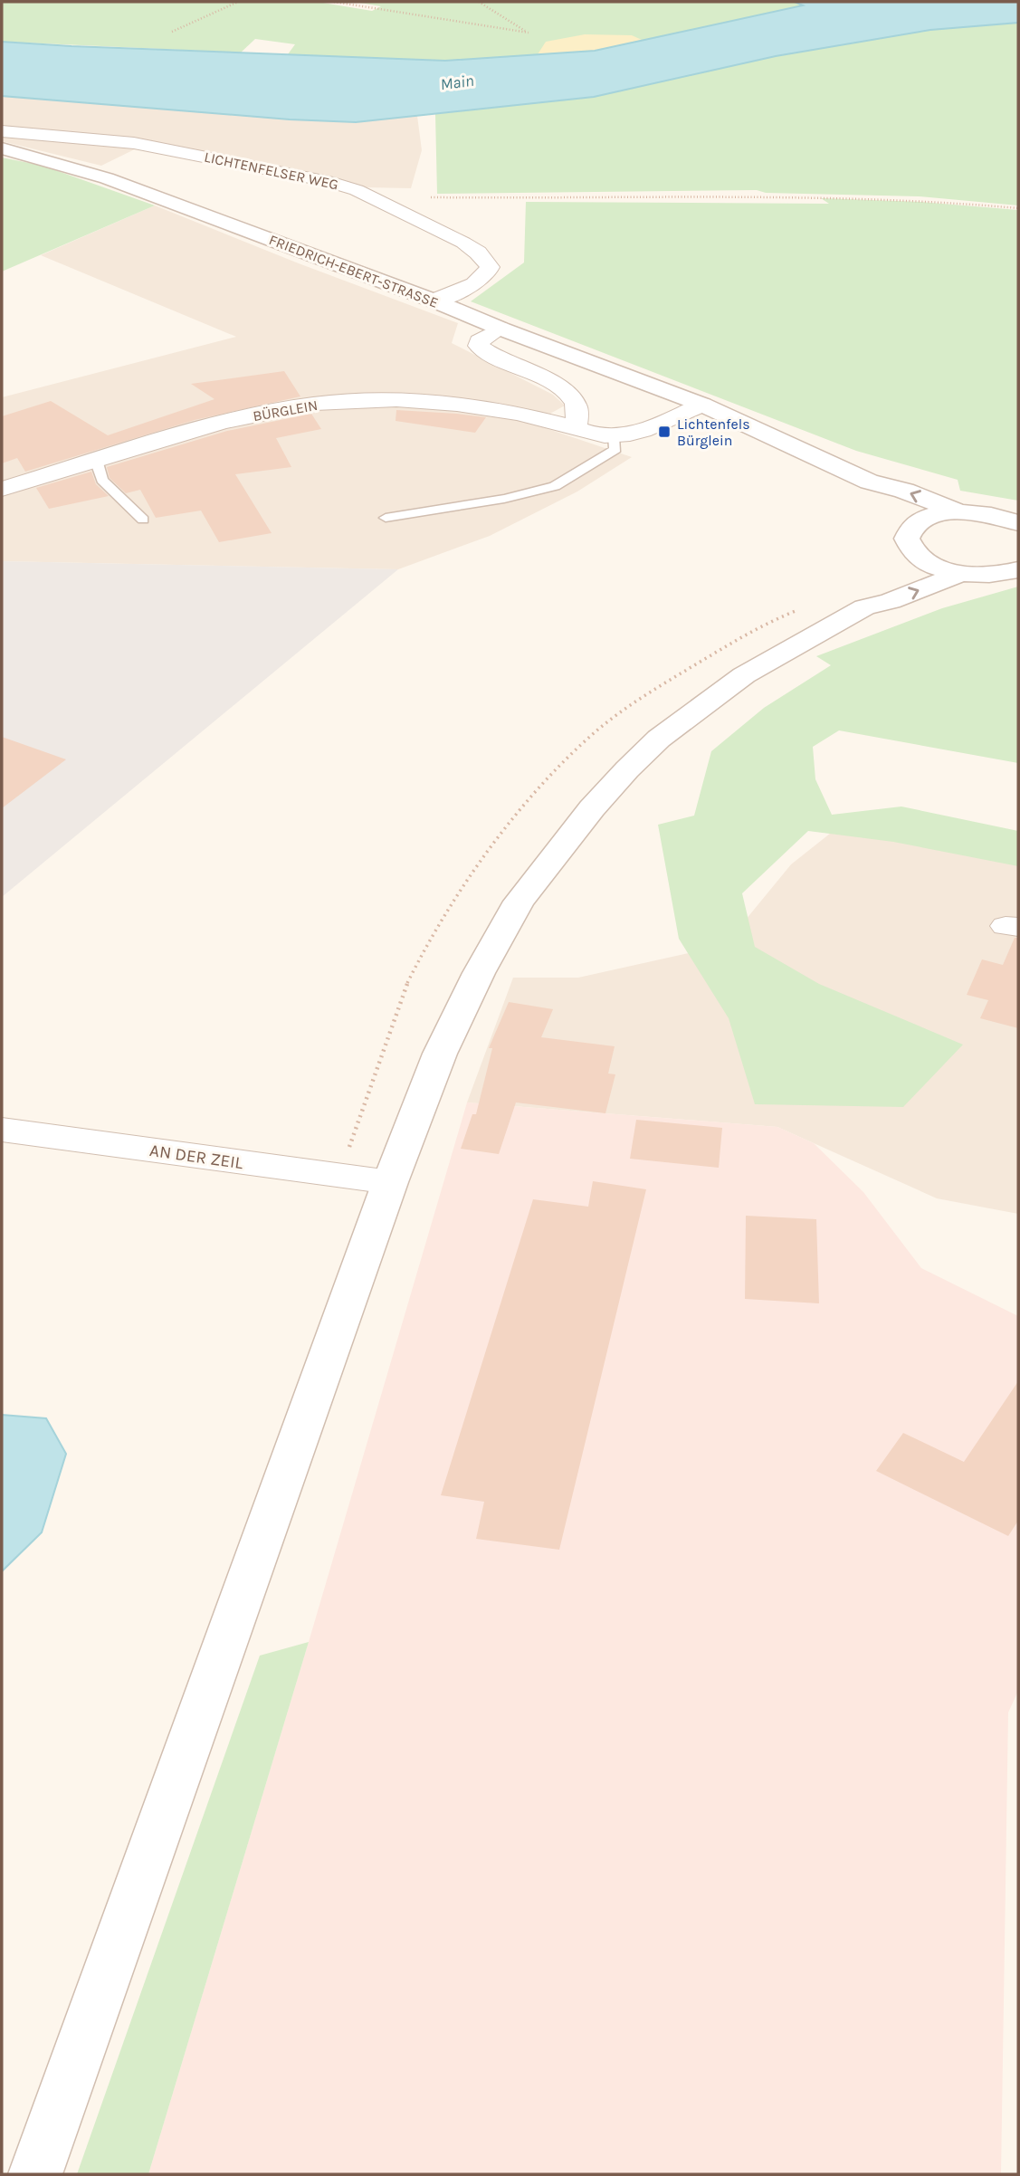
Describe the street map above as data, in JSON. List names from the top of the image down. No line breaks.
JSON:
{"streets":{"street":["LICHTENFELSER WEG","FRIEDRICH-EBERT-STRASSE","BÜRGLEIN","AN DER ZEIL"]},"crossings":[["LICHTENFELSER WEG","FRIEDRICH-EBERT-STRASSE"]],"water":["Main"],"places":{"transit":["Lichtenfels Bürglein"]}}
